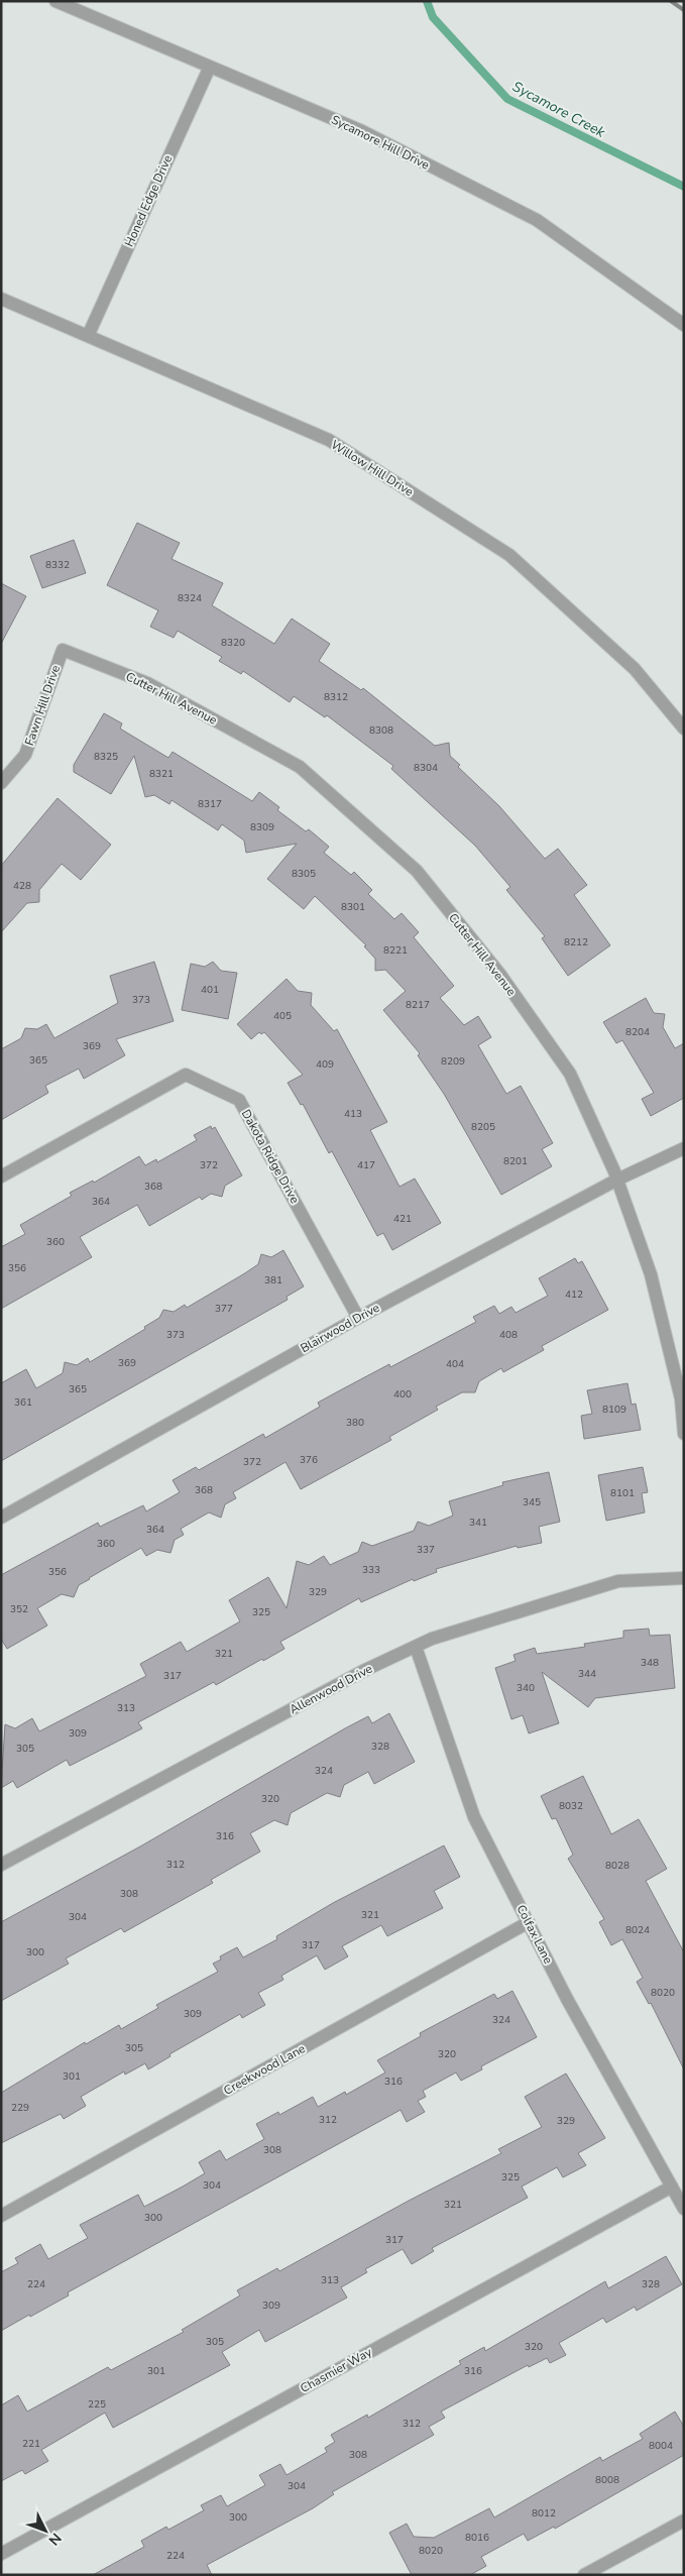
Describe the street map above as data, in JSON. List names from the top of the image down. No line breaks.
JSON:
{"streets":{"street":["Sycamore Hill Drive","Honed Edge Drive","Willow Hill Drive","Cutter Hill Avenue","Fawn Hill Drive","Dakota Ridge Drive","Blairwood Drive","Allenwood Drive","Colfax Lane","Creekwood Lane","Chasmier Way"]},"crossings":[["Sycamore Hill Drive","Honed Edge Drive"],["Honed Edge Drive","Willow Hill Drive"],["Cutter Hill Avenue","Fawn Hill Drive"],["Cutter Hill Avenue","Blairwood Drive"],["Dakota Ridge Drive","Blairwood Drive"],["Allenwood Drive","Colfax Lane"],["Colfax Lane","Creekwood Lane"],["Colfax Lane","Chasmier Way"]],"water":["Sycamore Creek"],"house_numbers":["8332","8324","8320","8312","8308","8325","8304","8321","8317","8309","8305","428","8301","8212","8221","401","373","8217","405","8204","369","365","8209","409","413","8205","8201","372","417","368","364","421","360","356","381","412","377","373","408","369","404","365","400","361","8109","380","376","372","368","8101","345","341","364","360","337","333","356","329","352","325","321","348","344","317","340","313","309","328","305","324","320","8032","316","312","8028","308","321","304","8024","317","300","8020","309","324","305","320","301","316","229","312","329","308","325","304","321","300","317","313","224","328","309","305","320","301","316","225","312","221","8004","308","8008","304","8012","300","8016","8020","224"],"north":"bottom right"}
